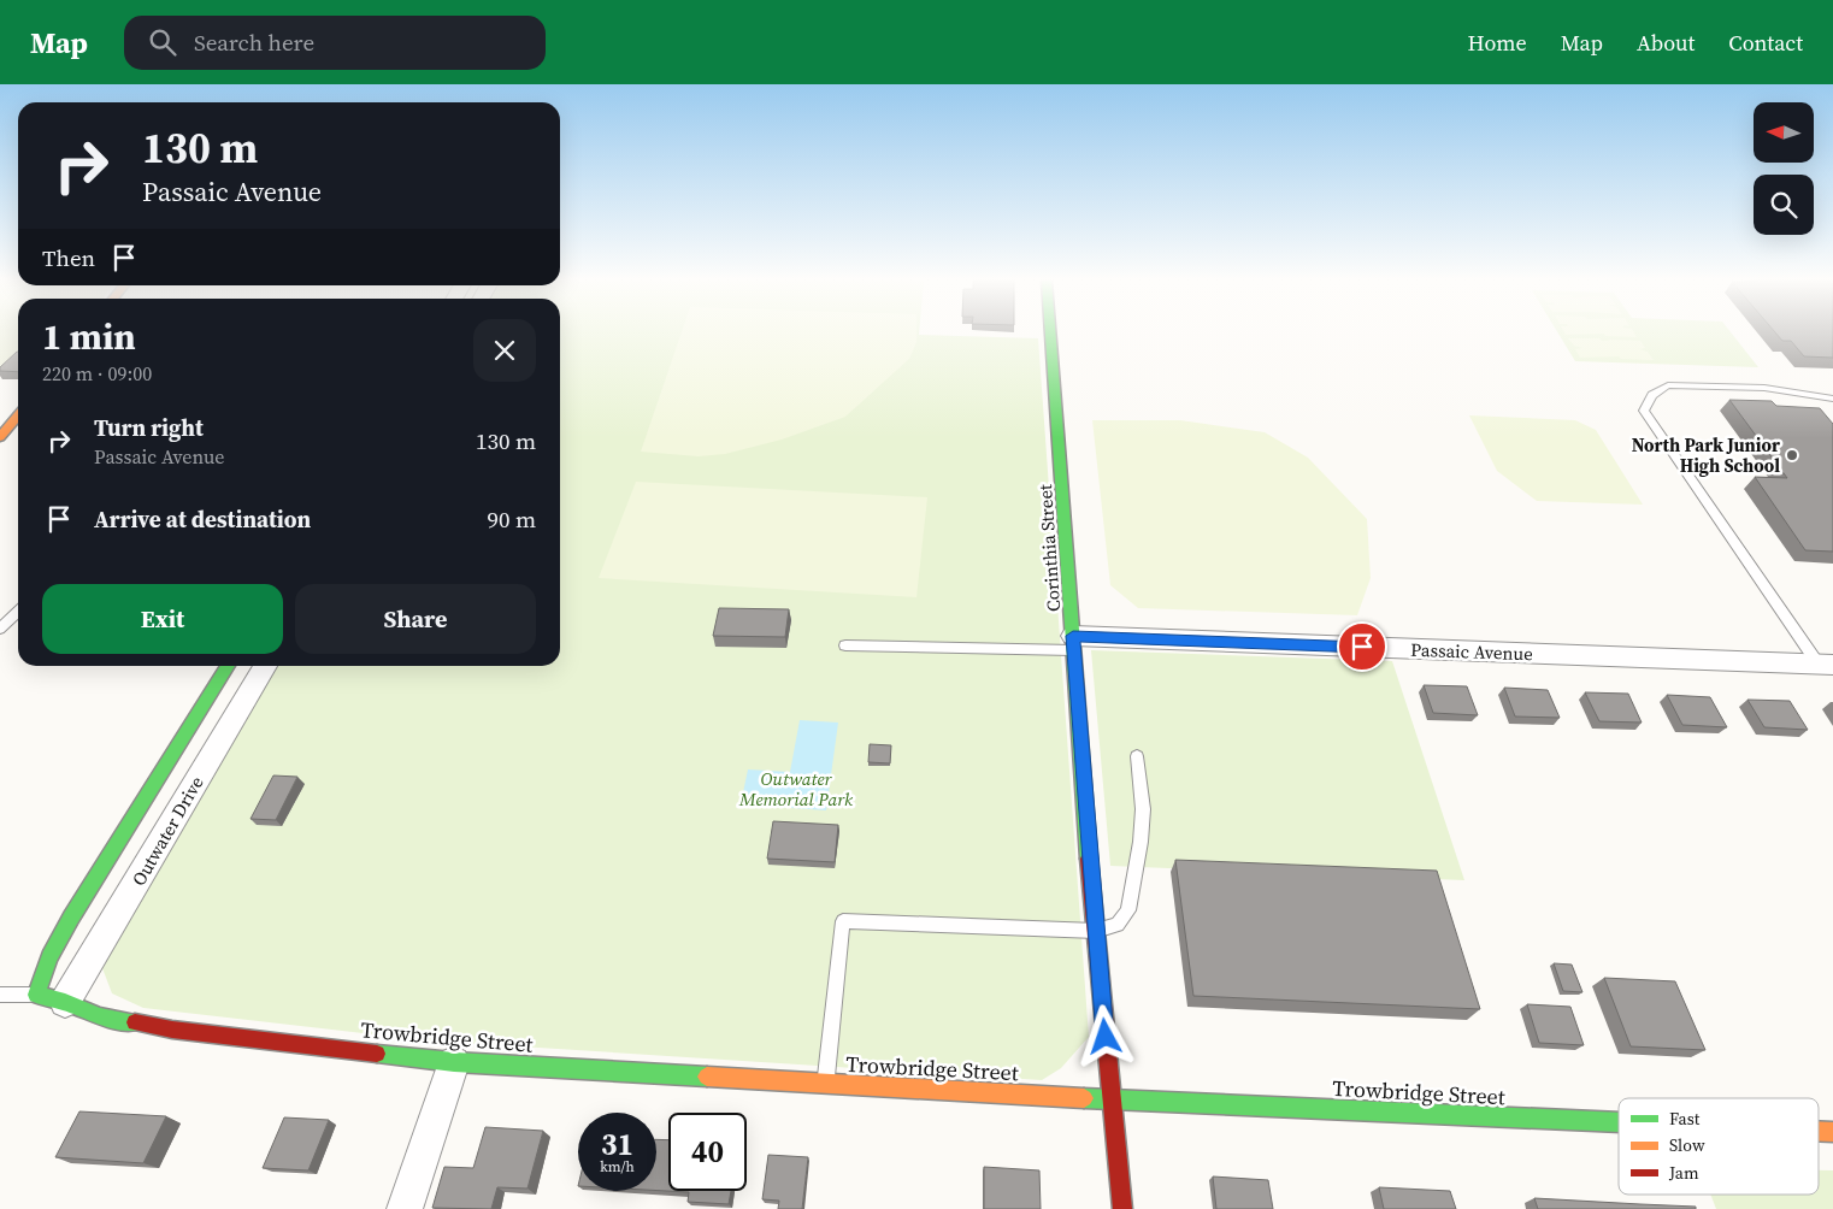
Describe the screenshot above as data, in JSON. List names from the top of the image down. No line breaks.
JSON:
{"streets":{"street":["Corinthia Street","Passaic Avenue","Outwater Drive","Trowbridge Street"]},"crossings":[["Corinthia Street","Passaic Avenue"],["Corinthia Street","Trowbridge Street"],["Outwater Drive","Trowbridge Street"]],"parks":["Outwater Memorial Park"],"places":["North Park Junior High School"],"legend":["Fast","Slow","Jam"],"north":"left","page":{"header":"Map","search":"Search here","nav":["Home","Map","About","Contact"],"turn":["130 m","Passaic Avenue"],"then":"Then","heading":["1 min","220 m · 09:00"],"list":[{"name":"Turn right","note":"Passaic Avenue","value":"130 m"},{"name":"Arrive at destination","value":"90 m"}],"buttons":["Exit","Share"],"speed":"31 km/h","limit":"40"}}
